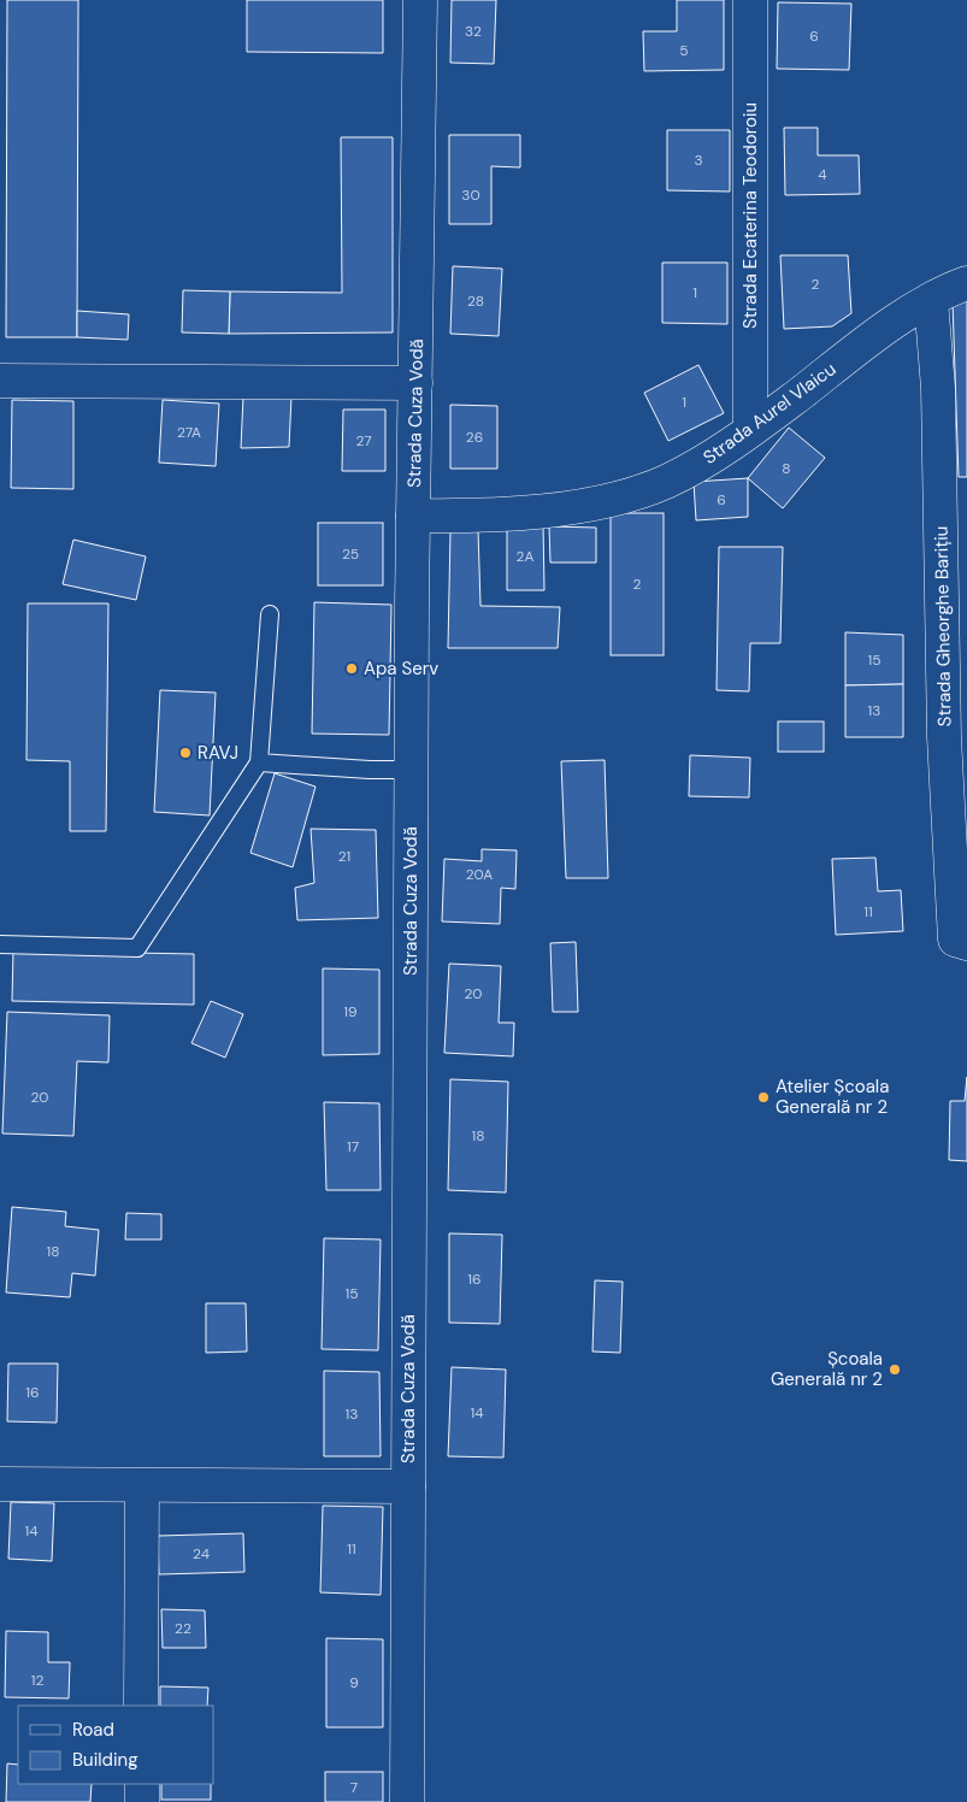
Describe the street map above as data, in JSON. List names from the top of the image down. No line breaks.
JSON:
{"streets":{"street":["Strada Ecaterina Teodoroiu","Strada Cuza Vodă","Strada Aurel Vlaicu","Strada Gheorghe Barițiu"]},"crossings":[["Strada Ecaterina Teodoroiu","Strada Aurel Vlaicu"],["Strada Cuza Vodă","Strada Aurel Vlaicu"],["Strada Aurel Vlaicu","Strada Gheorghe Barițiu"]],"places":["Apa Serv","RAVJ","Atelier Școala Generală nr 2","Școala Generală nr 2"],"house_numbers":["32","6","5","3","4","30","2","1","28","1","27A","26","27","8","6","25","2A","2","15","13","21","20A","11","20","19","20","18","17","18","16","15","16","14","13","14","11","24","22","12","9","7"],"legend":["Road","Building"]}
